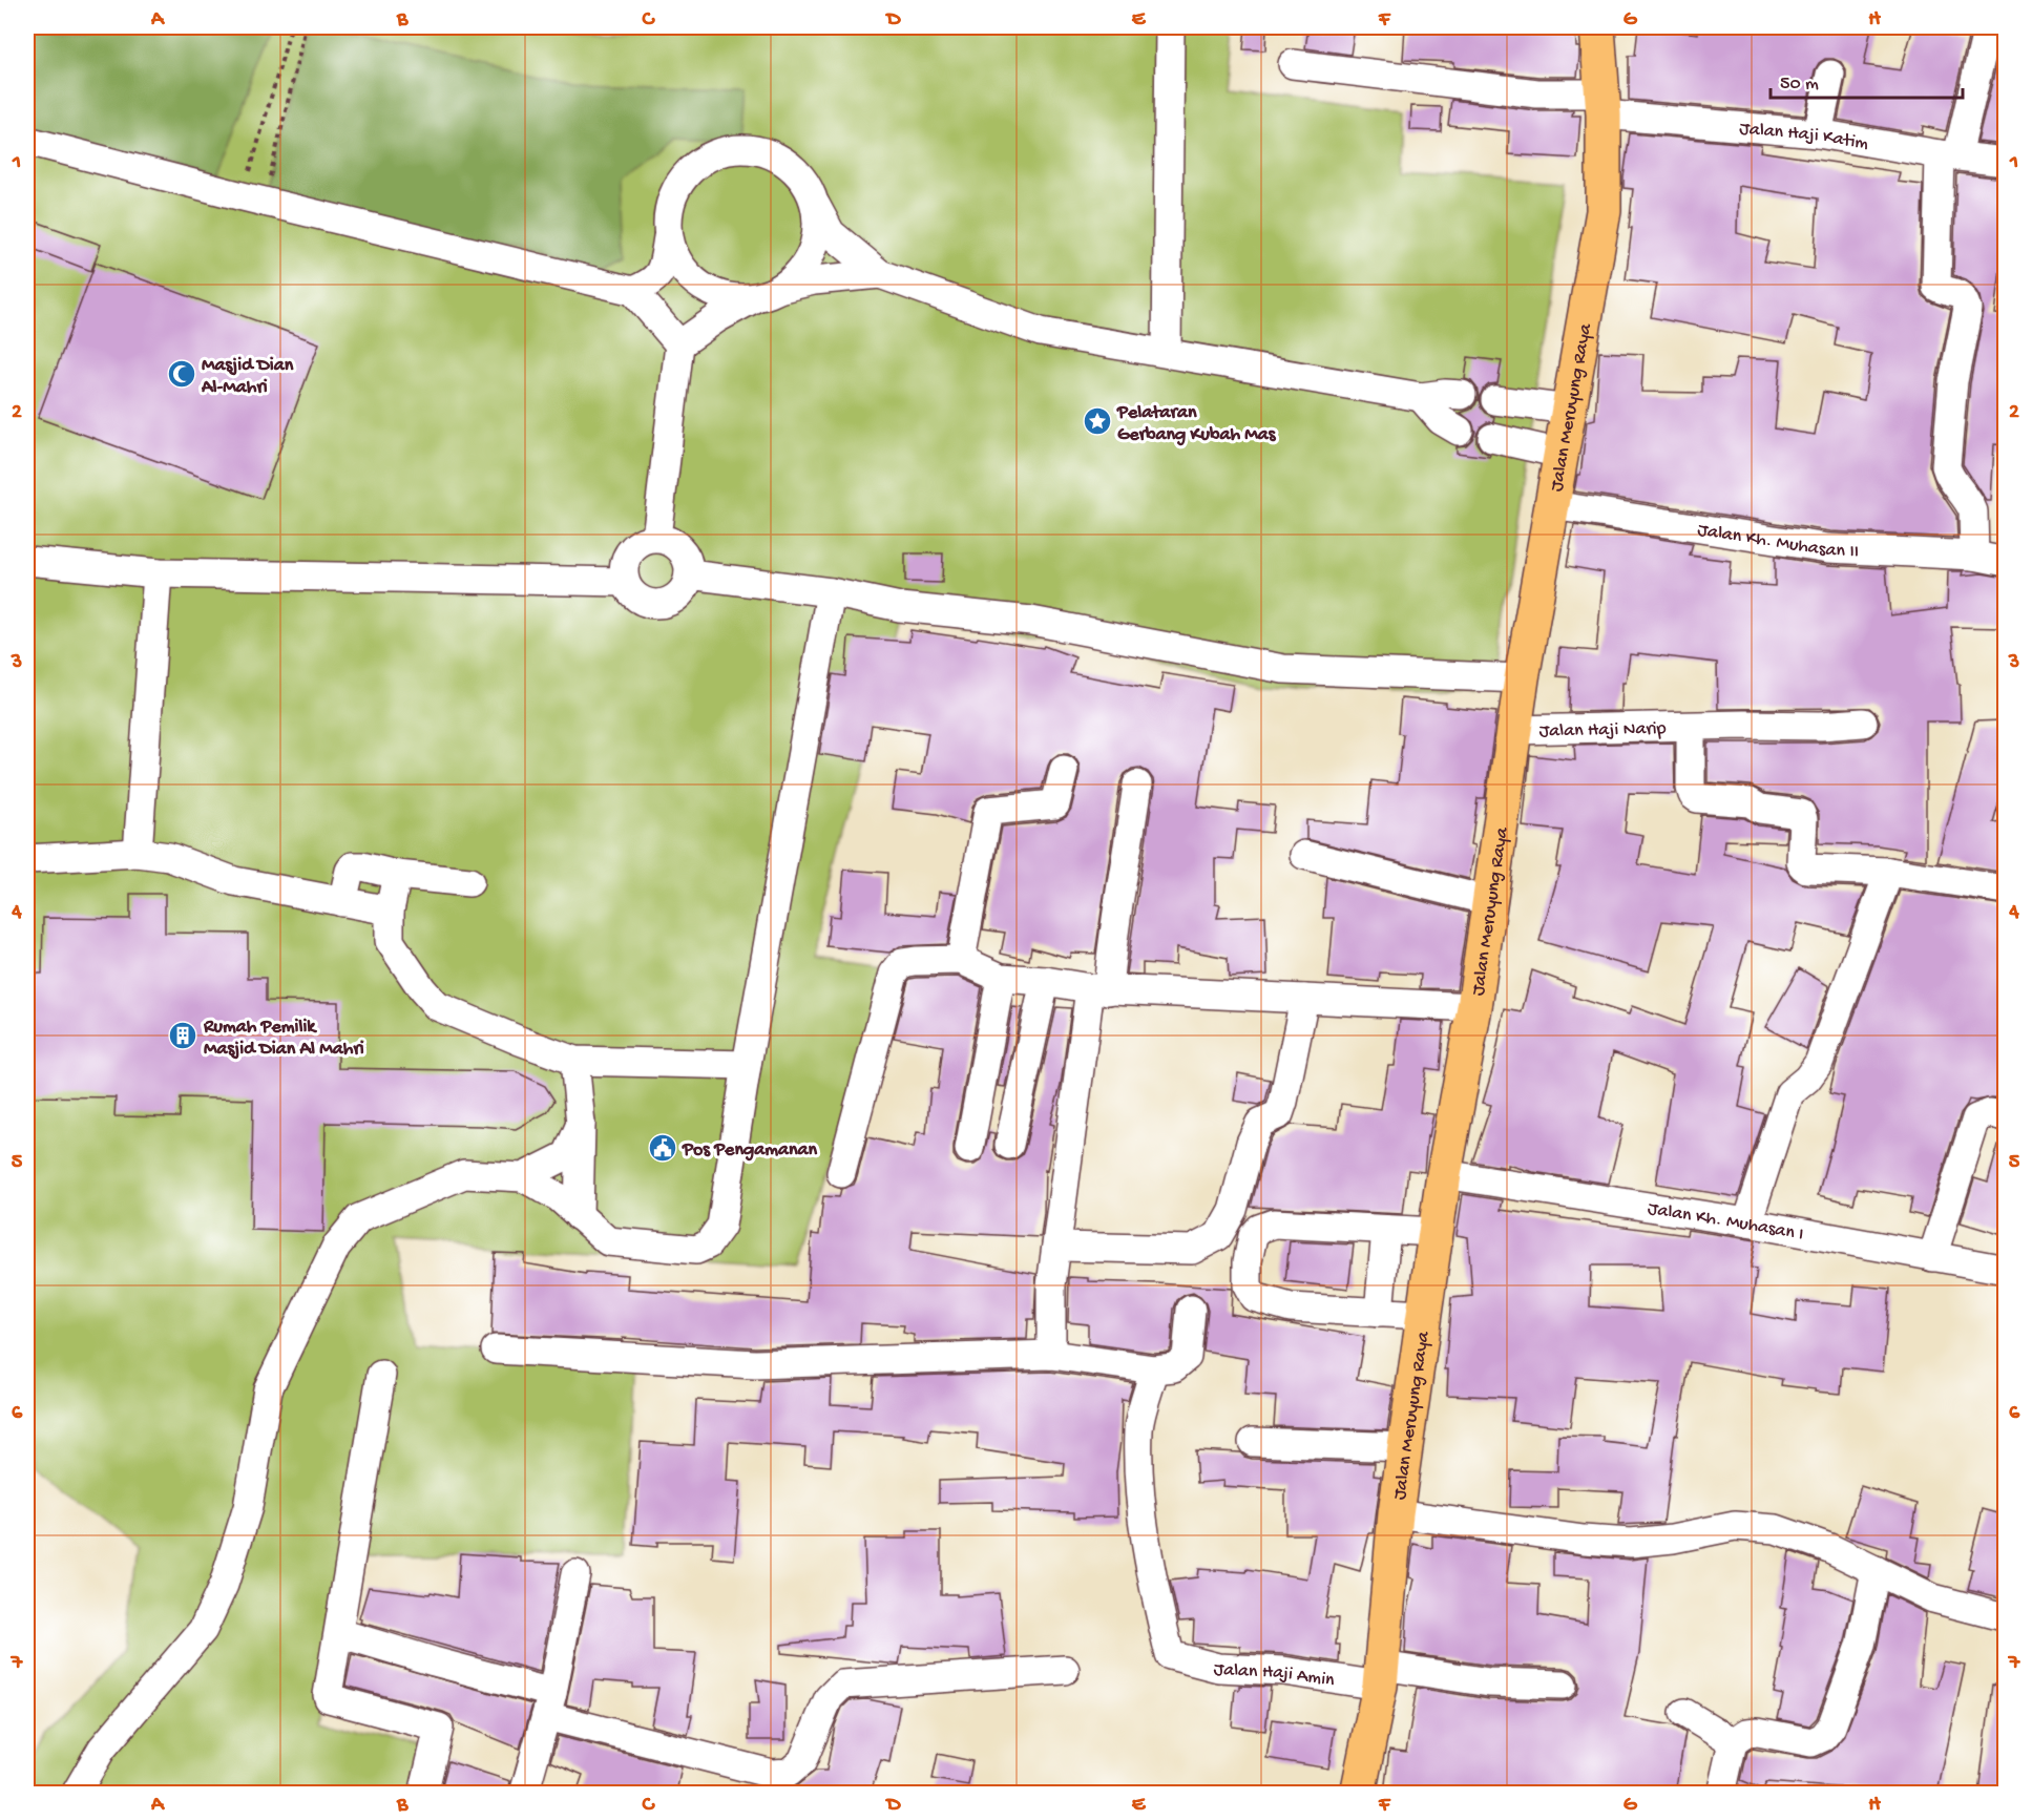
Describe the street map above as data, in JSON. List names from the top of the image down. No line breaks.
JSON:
{"streets":{"main road":["Jalan Meruyung Raya"],"street":["Jalan Haji Katim","Jalan Kh. Muhasan II","Jalan Haji Narip","Jalan Kh. Muhasan I","Jalan Haji Amin"]},"crossings":[["Jalan Haji Katim","Jalan Meruyung Raya"],["Jalan Meruyung Raya","Jalan Kh. Muhasan II"],["Jalan Meruyung Raya","Jalan Haji Narip"],["Jalan Meruyung Raya","Jalan Kh. Muhasan I"],["Jalan Meruyung Raya","Jalan Haji Amin"]],"places":{"mosque":["Masjid Dian Al-Mahri"],"place":["Pelataran Gerbang Kubah Mas"],"building":["Rumah Pemilik Masjid Dian Al Mahri"],"public building":["Pos Pengamanan"]},"scale_bar":"50 m","grid":{"columns":["A","B","C","D","E","F","G","H"],"rows":["1","2","3","4","5","6","7"]}}
